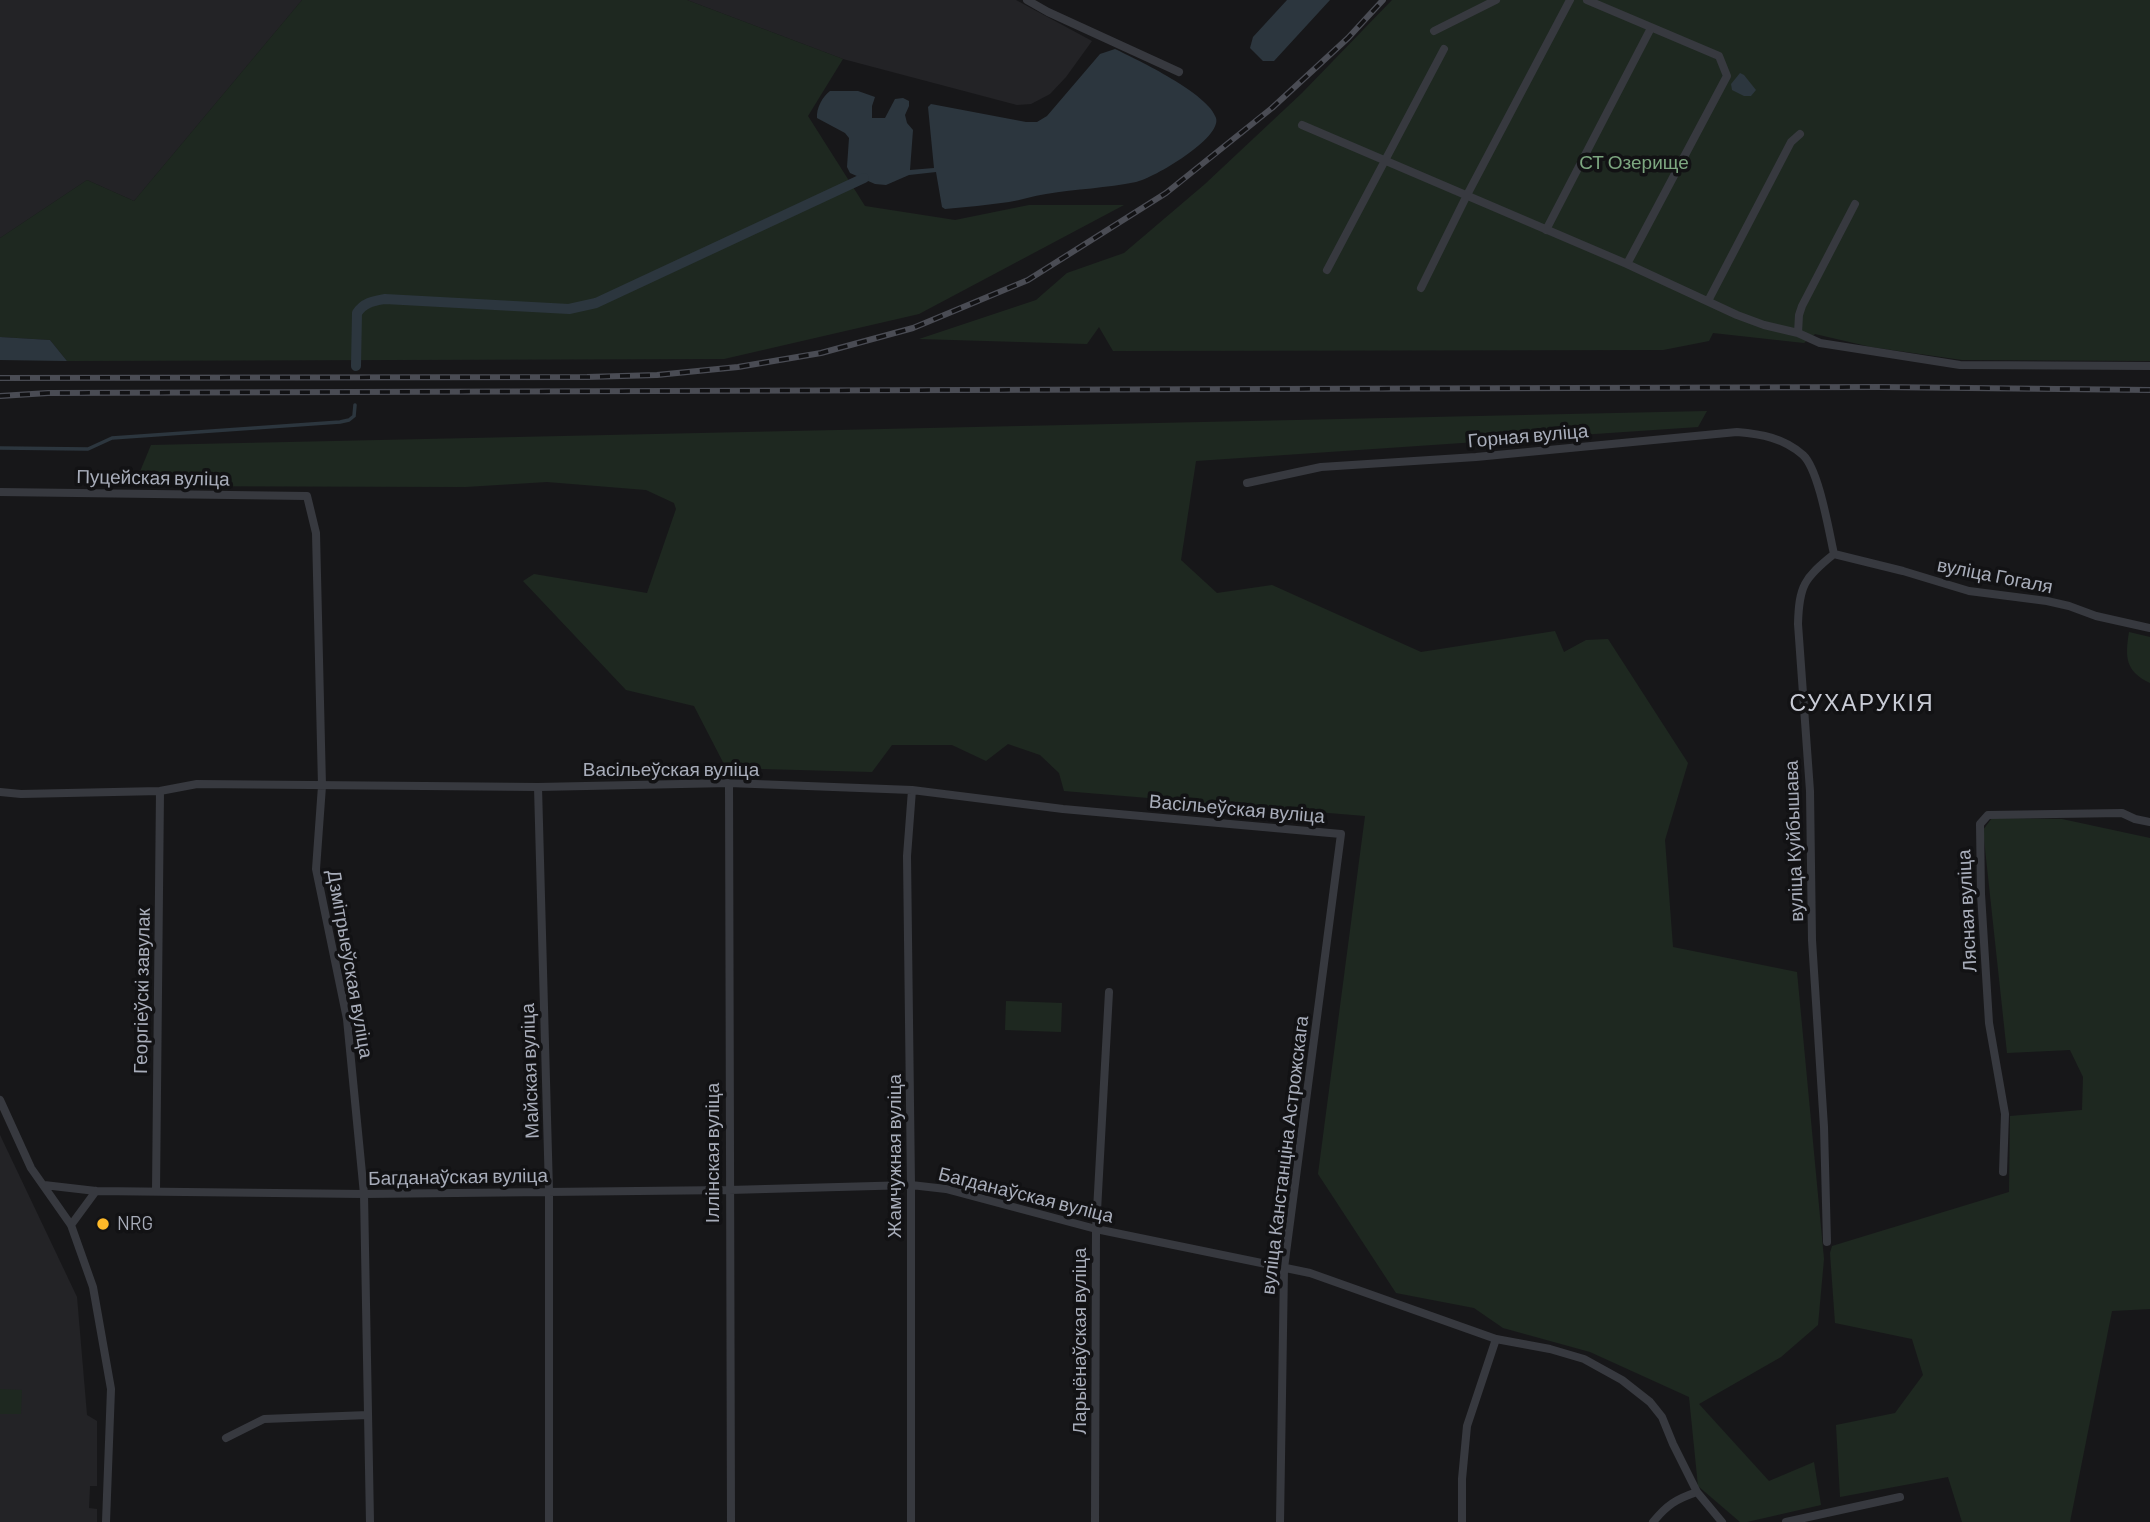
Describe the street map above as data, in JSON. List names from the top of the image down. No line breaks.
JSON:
{"streets":{"street":["Горная вуліца","Пуцейская вуліца","вуліца Гогаля","Васільеўская вуліца","вуліца Куйбышава","Лясная вуліца","Дзмітрыеўская вуліца","Георгіеўскі завулак","Майская вуліца","Іллінская вуліца","вуліца Канстанціна Астрожскага","Жамчужная вуліца","Багданаўская вуліца","Ларыёнаўская вуліца"]},"crossings":[["Горная вуліца","вуліца Гогаля"],["Горная вуліца","вуліца Куйбышава"],["Пуцейская вуліца","Дзмітрыеўская вуліца"],["вуліца Гогаля","вуліца Куйбышава"],["Васільеўская вуліца","Дзмітрыеўская вуліца"],["Васільеўская вуліца","Георгіеўскі завулак"],["Васільеўская вуліца","Майская вуліца"],["Васільеўская вуліца","Іллінская вуліца"],["Васільеўская вуліца","вуліца Канстанціна Астрожскага"],["Васільеўская вуліца","Жамчужная вуліца"],["Дзмітрыеўская вуліца","Багданаўская вуліца"],["Георгіеўскі завулак","Багданаўская вуліца"],["Майская вуліца","Багданаўская вуліца"],["Іллінская вуліца","Багданаўская вуліца"],["вуліца Канстанціна Астрожскага","Багданаўская вуліца"],["Жамчужная вуліца","Багданаўская вуліца"],["Багданаўская вуліца","Ларыёнаўская вуліца"]],"districts":["СУХАРУКІЯ"],"parks":["СТ Озерище"],"places":["NRG"]}
